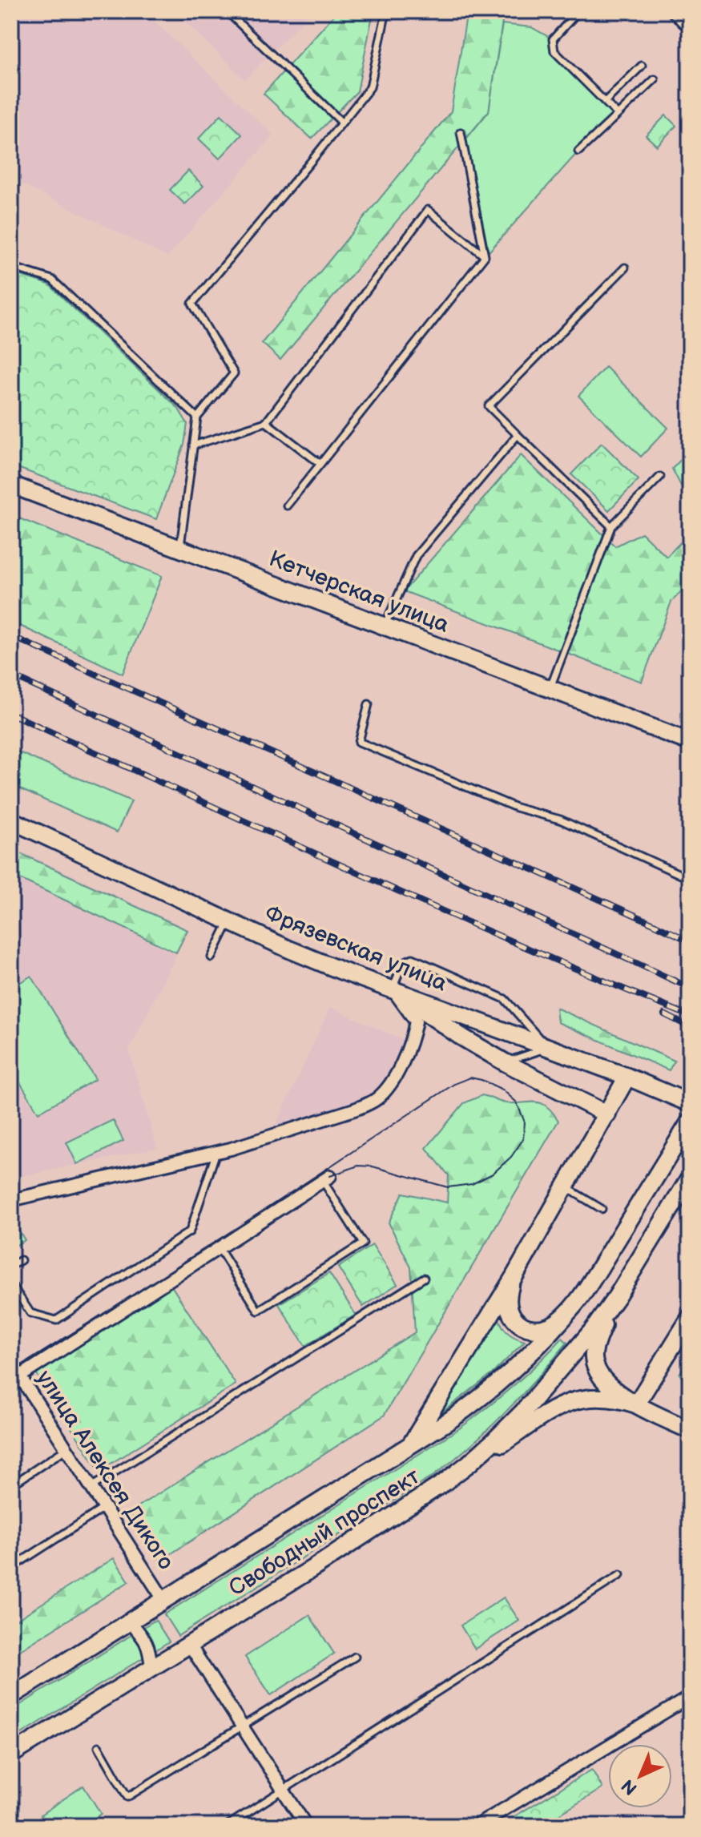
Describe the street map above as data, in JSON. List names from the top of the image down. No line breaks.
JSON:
{"streets":{"main road":["Кетчерская улица","Фрязевская улица","Свободный проспект"],"street":["улица Алексея Дикого"]},"crossings":[["улица Алексея Дикого","Свободный проспект"]],"north":"bottom left"}
